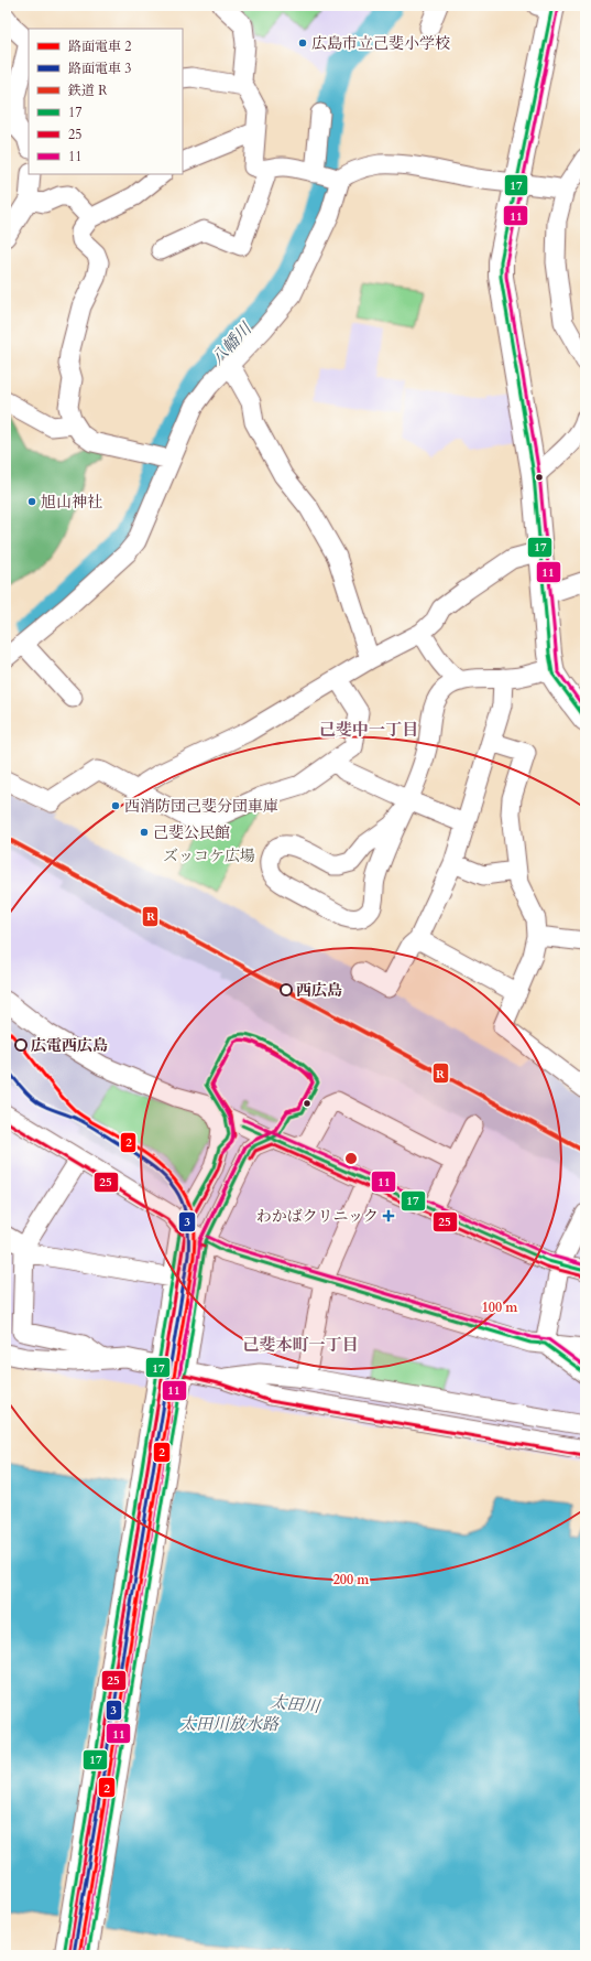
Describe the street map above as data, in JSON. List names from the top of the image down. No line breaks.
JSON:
{"districts":["己斐中一丁目","己斐本町一丁目"],"water":["八幡川","太田川","太田川放水路"],"parks":["ズッコケ広場"],"places":{"other":["広島市立己斐小学校","旭山神社","西消防団己斐分団車庫","己斐公民館","西広島","広電西広島"],"health":["わかばクリニック"]},"lines":["transit line 17","transit line 11","rail line R","tram line 2","transit line 25","tram line 3"],"legend":["路面電車 2","路面電車 3","鉄道 R","17","25","11"],"rings":["100 m","200 m"]}
